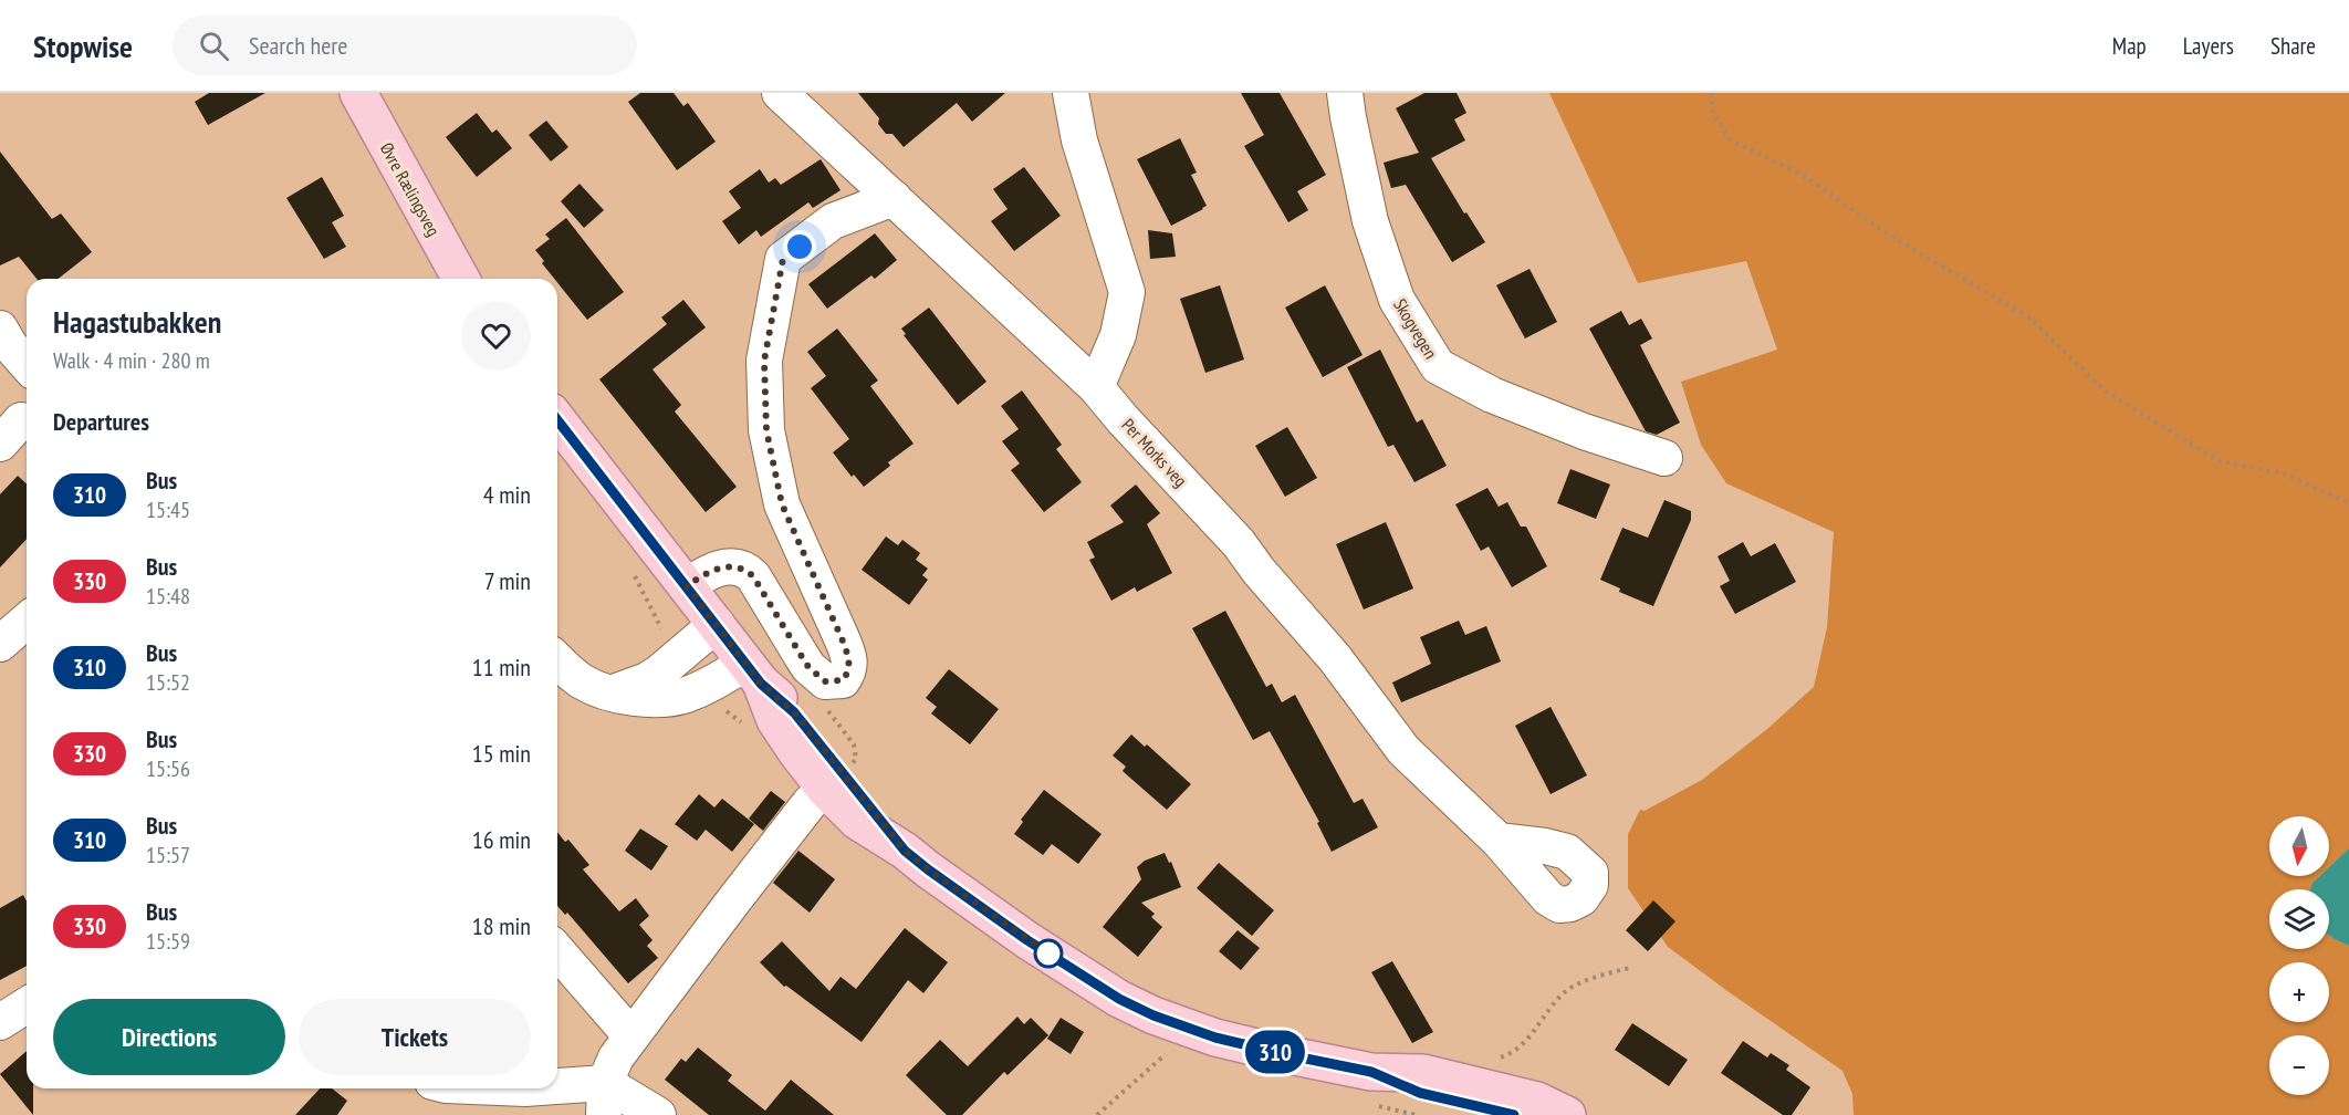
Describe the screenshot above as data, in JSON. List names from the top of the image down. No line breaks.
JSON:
{"streets":{"main road":["Øvre Rælingsveg"],"street":["Skogvegen","Per Morks veg"]},"lines":["bus line 310"],"north":"bottom","page":{"header":"Stopwise","search":"Search here","nav":["Map","Layers","Share"],"on_map":"310","heading":[["Hagastubakken","Walk · 4 min · 280 m"],"Departures"],"list":[{"mark":"310","name":"Bus","note":"15:45","value":"4 min"},{"mark":"330","name":"Bus","note":"15:48","value":"7 min"},{"mark":"310","name":"Bus","note":"15:52","value":"11 min"},{"mark":"330","name":"Bus","note":"15:56","value":"15 min"},{"mark":"310","name":"Bus","note":"15:57","value":"16 min"},{"mark":"330","name":"Bus","note":"15:59","value":"18 min"}],"map_buttons":["+","−"],"buttons":["Directions","Tickets"]}}
